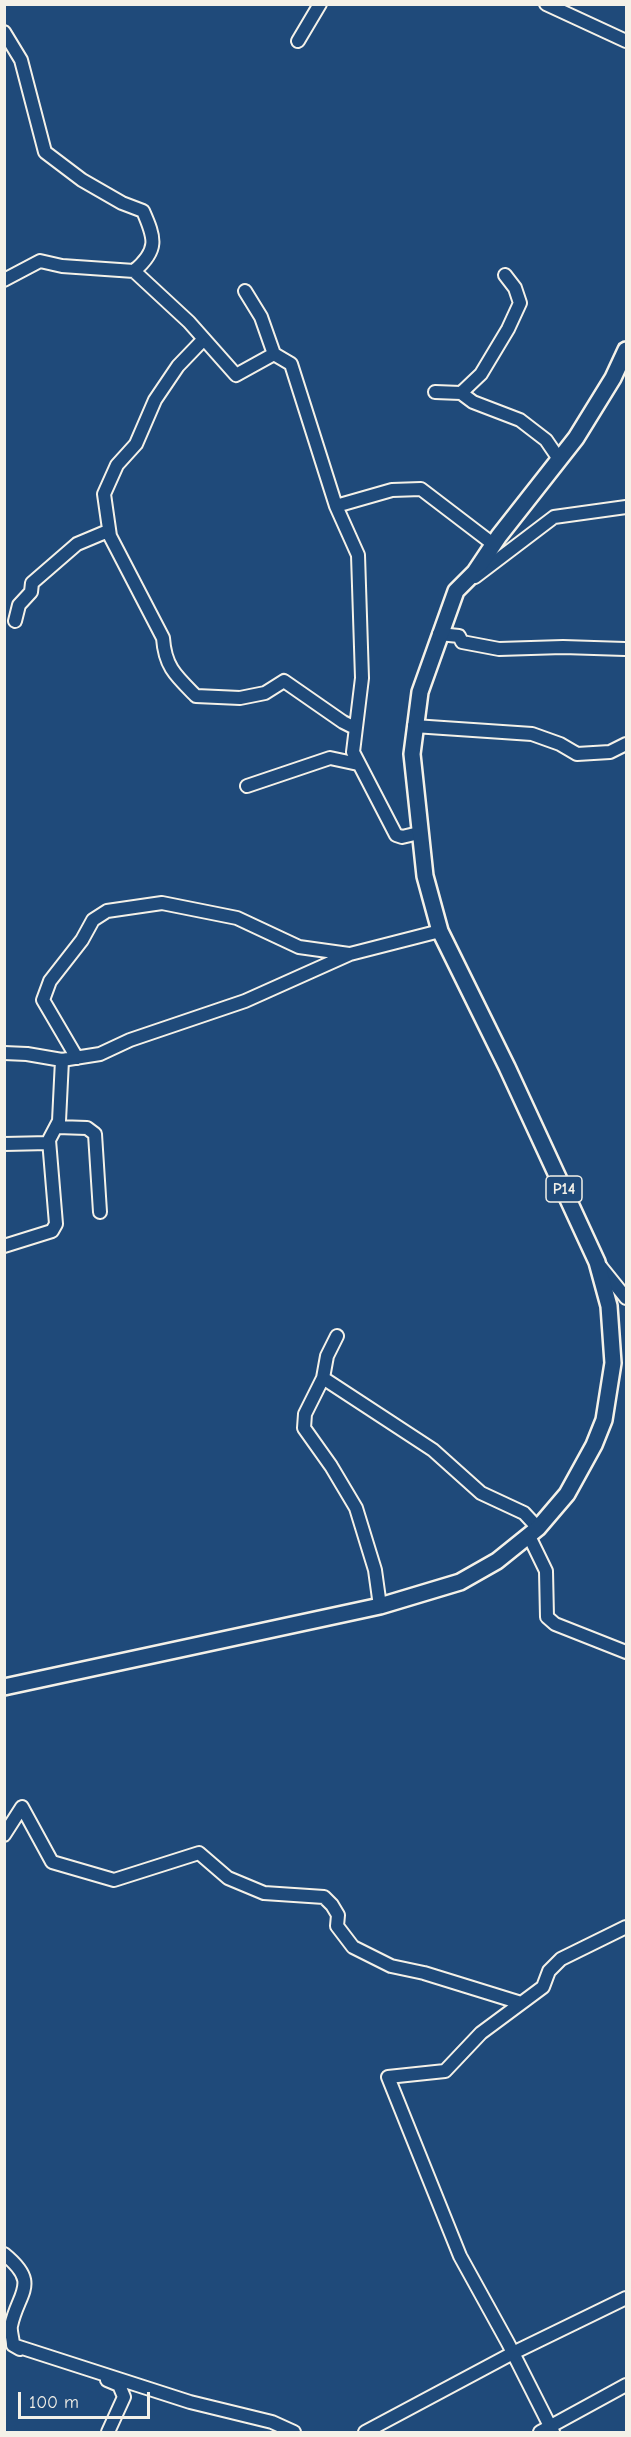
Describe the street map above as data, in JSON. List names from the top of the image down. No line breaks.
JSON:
{"streets":{"main road":["P14"]},"scale_bar":"100 m"}
